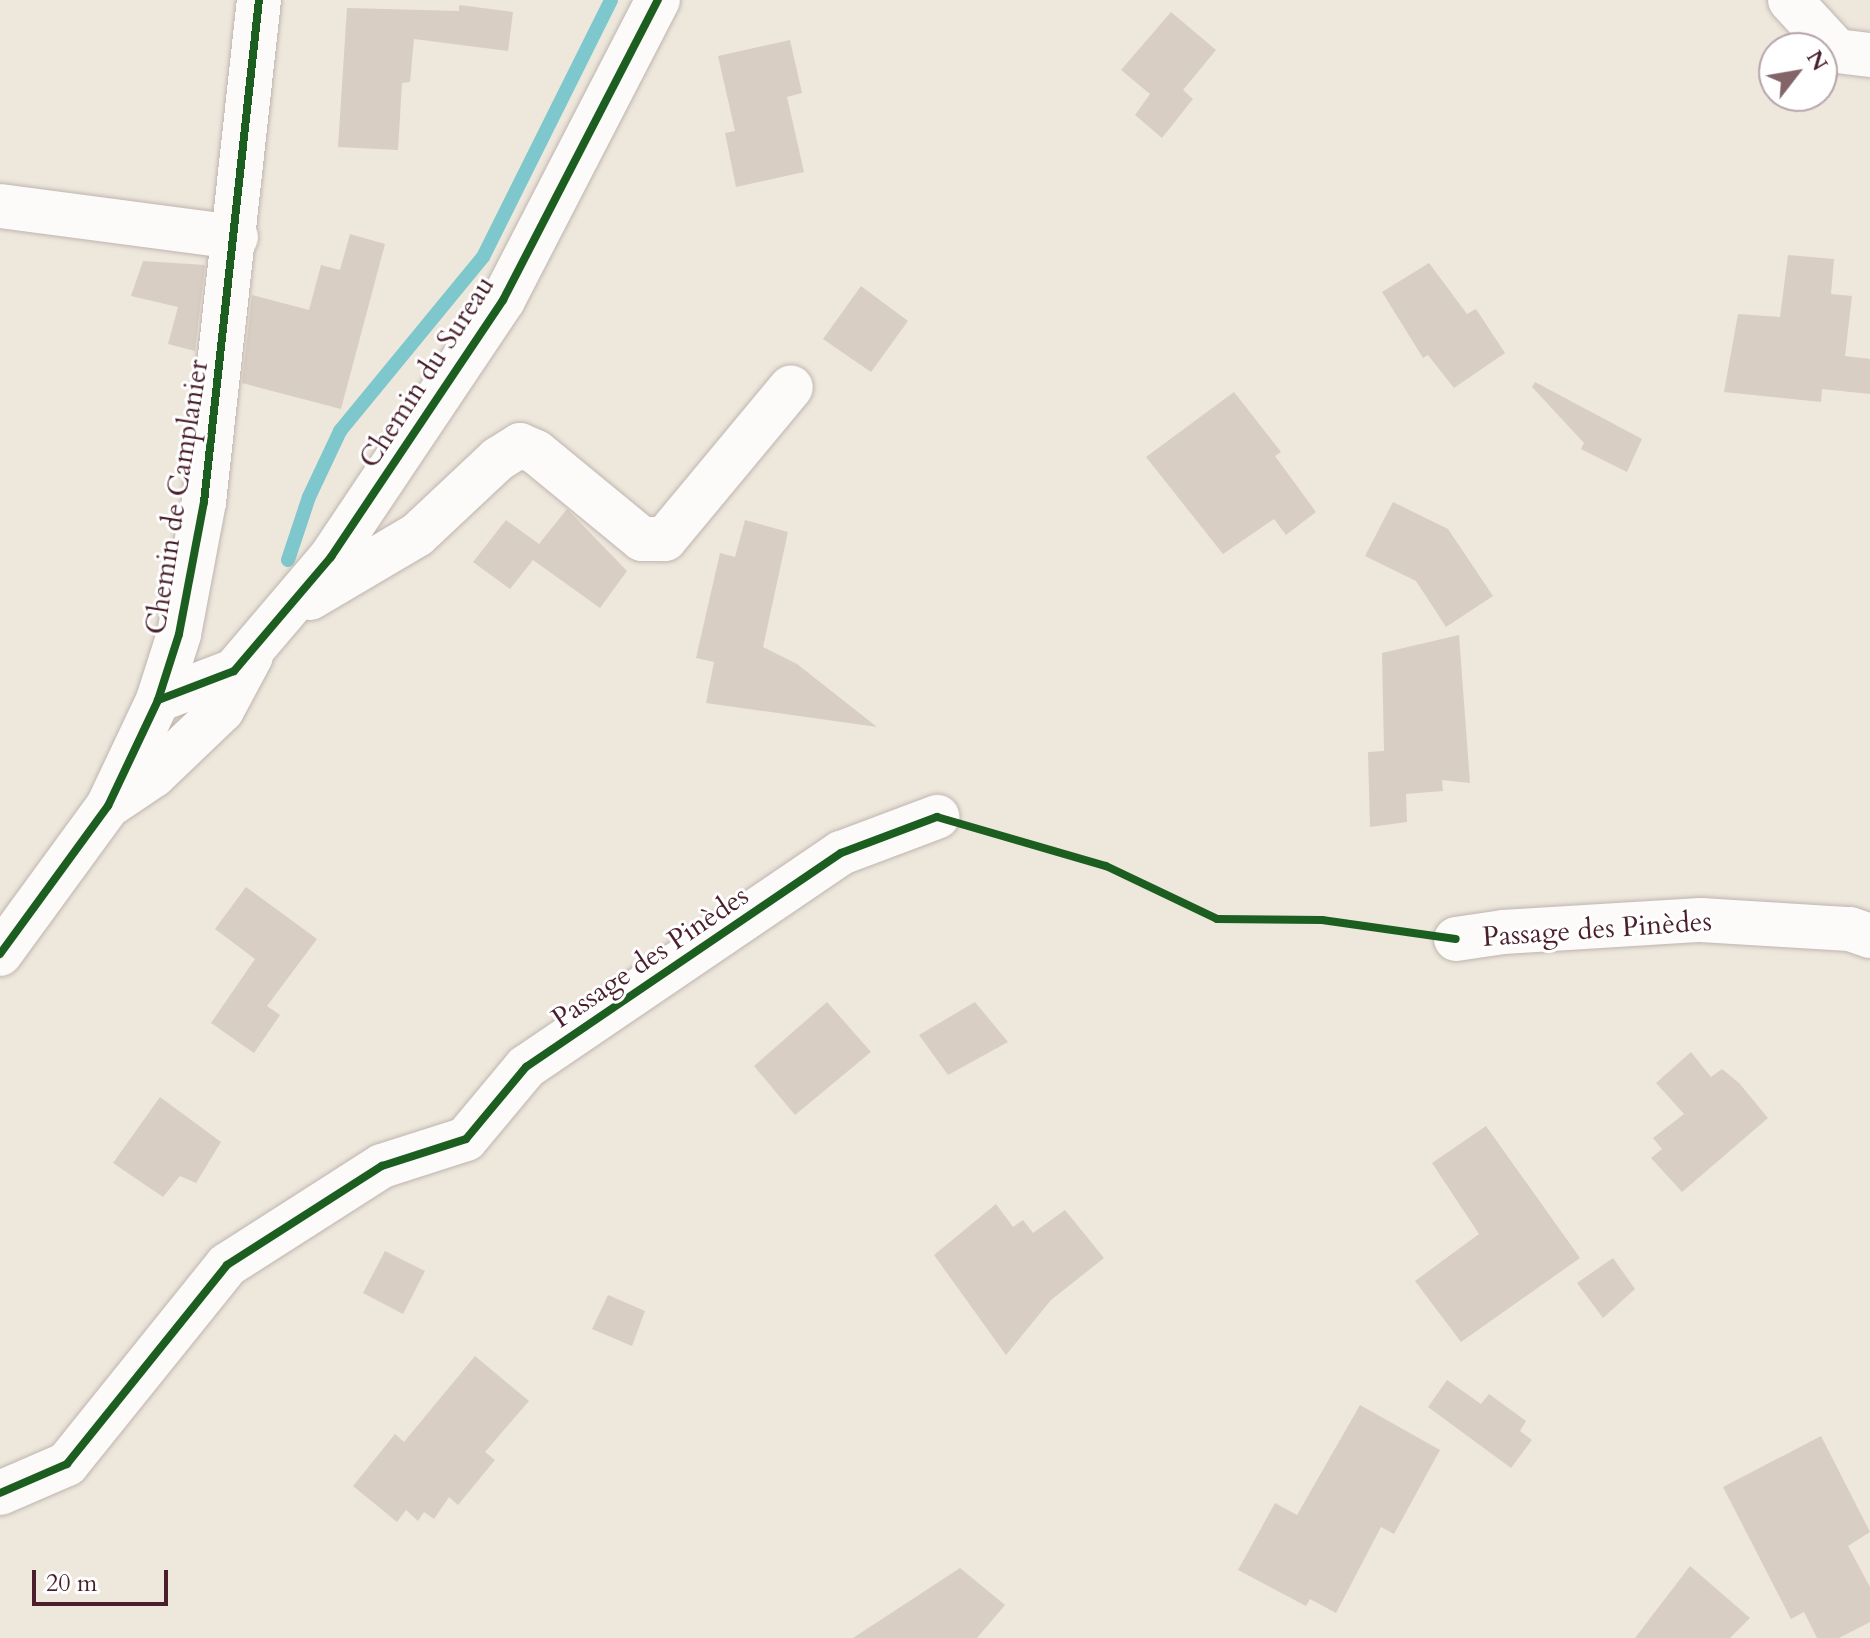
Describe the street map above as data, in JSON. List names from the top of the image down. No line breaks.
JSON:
{"streets":{"street":["Chemin du Sureau","Chemin de Camplanier","Passage des Pinèdes"]},"crossings":[["Chemin du Sureau","Chemin de Camplanier"]],"scale_bar":"20 m","north":"top right"}
